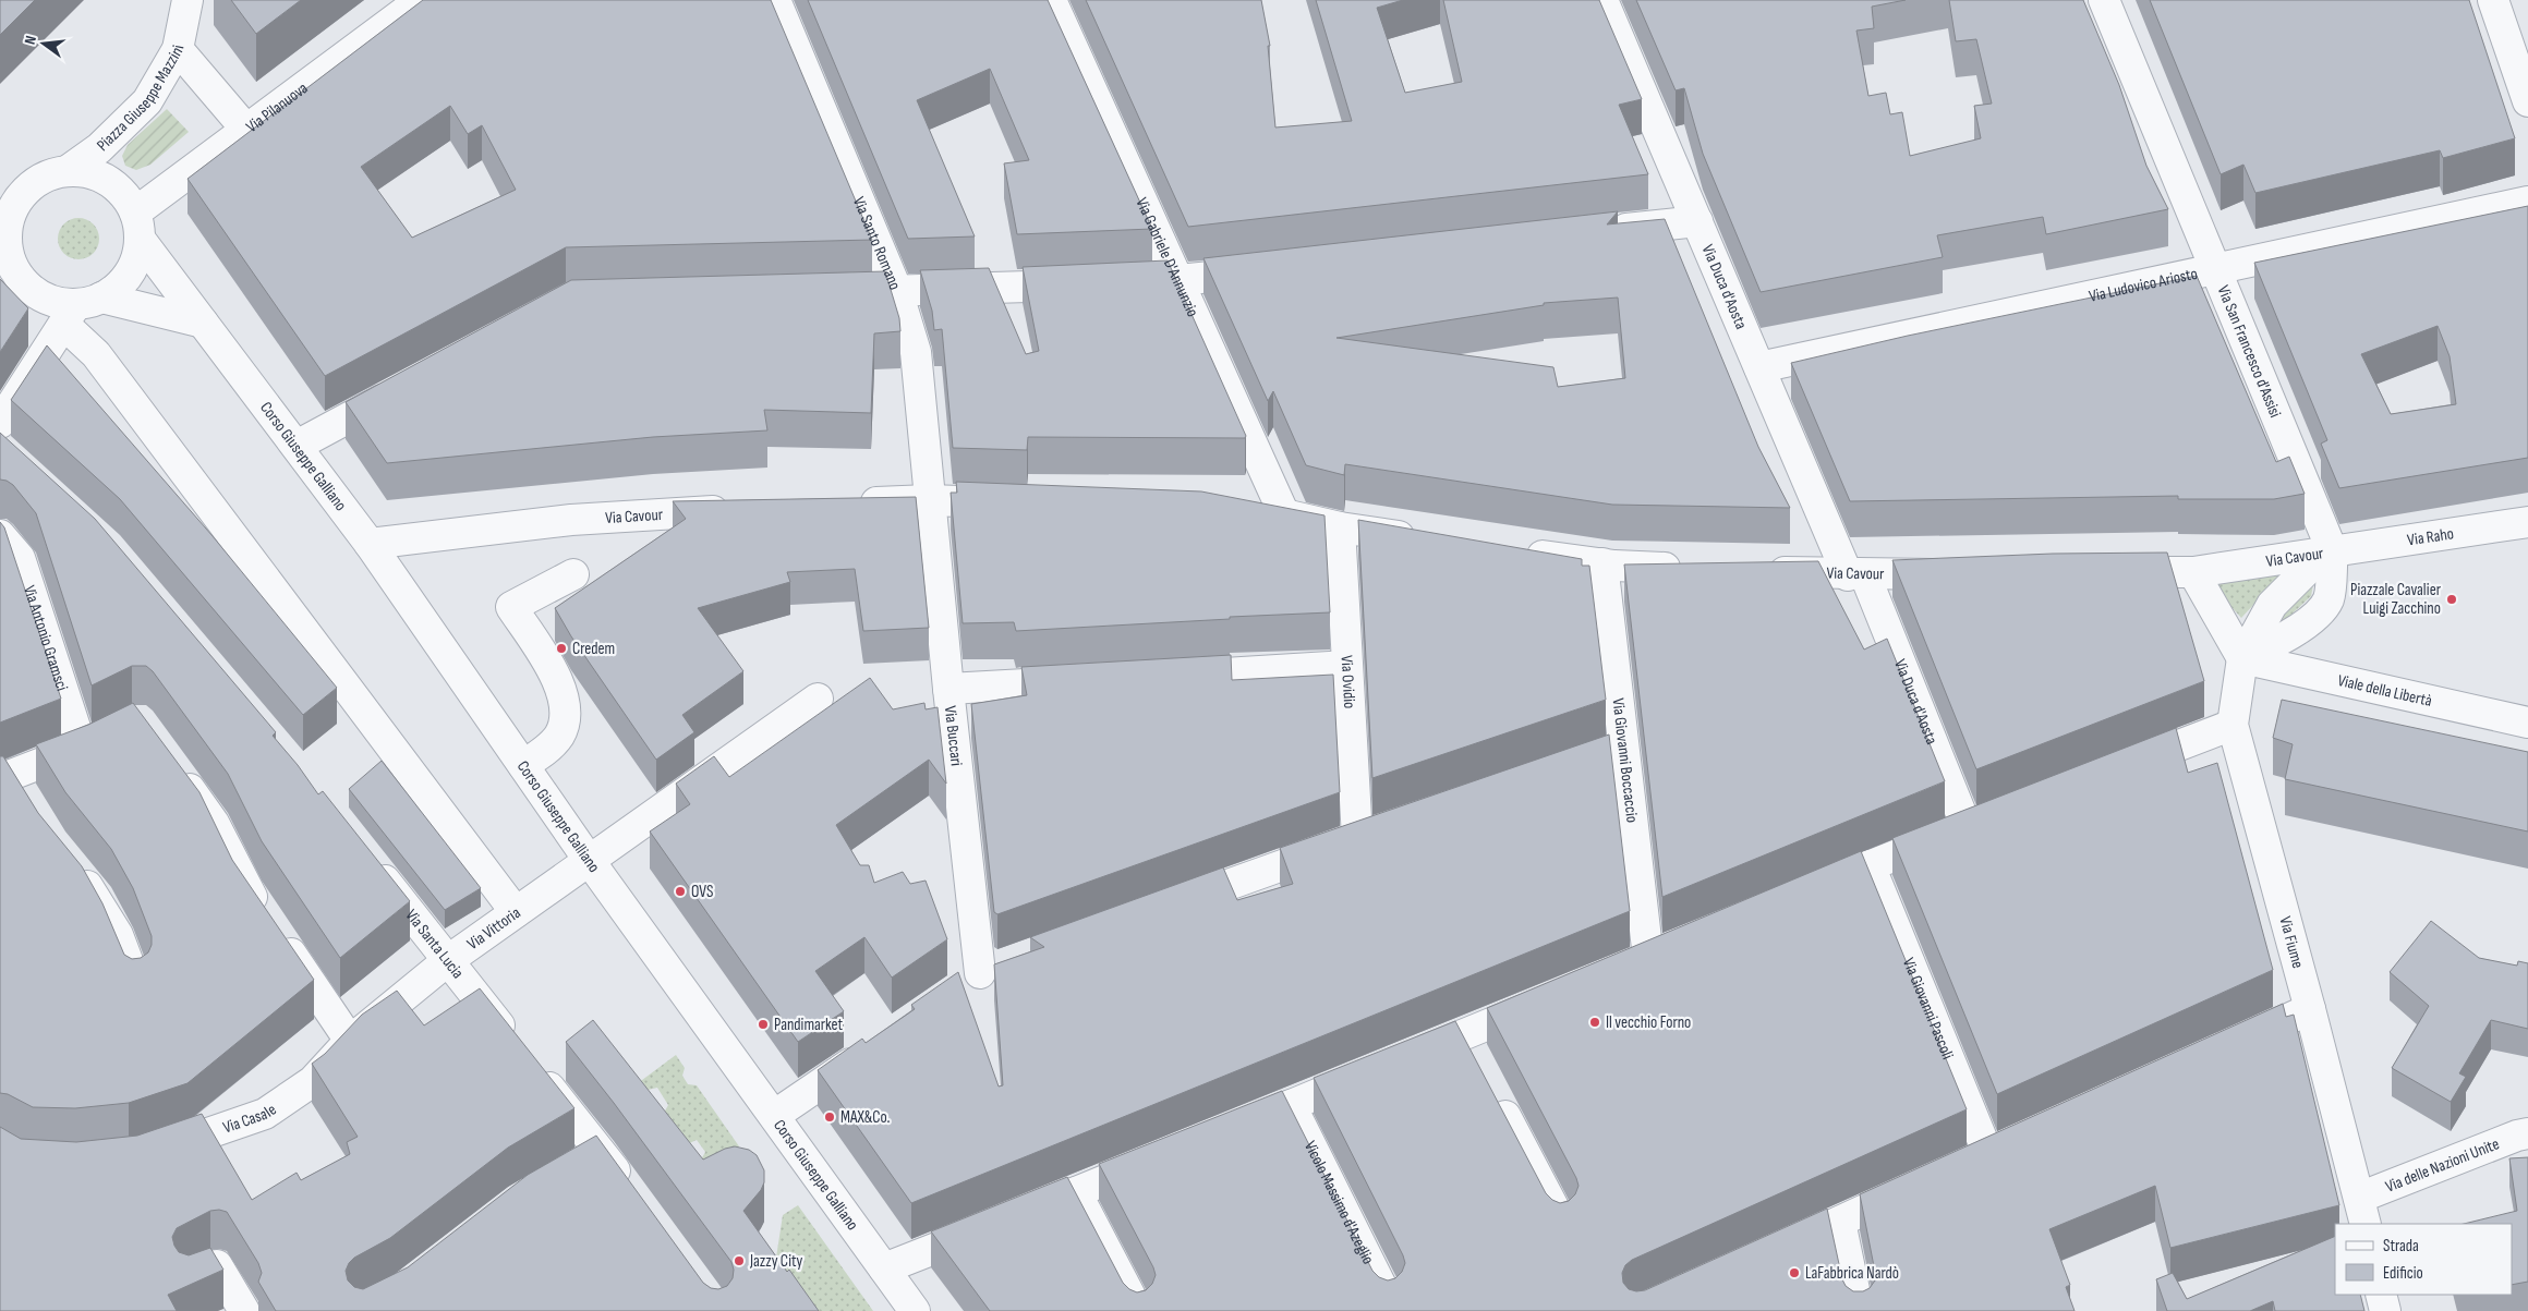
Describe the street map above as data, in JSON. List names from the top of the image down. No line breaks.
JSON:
{"streets":{"street":["Piazza Giuseppe Mazzini","Via Pilanuova","Via Santo Romano","Via Gabriele D'Annunzio","Via Ludovico Ariosto","Via Duca d'Aosta","Via San Francesco d'Assisi","Corso Giuseppe Galliano","Via Cavour","Via Raho","Via Antonio Gramsci","Via Ovidio","Viale della Libertà","Via Buccari","Via Giovanni Boccaccio","Via Vittoria","Via Fiume","Via Santa Lucia","Via Giovanni Pascoli","Via Casale","Via delle Nazioni Unite","Vicolo Massimo d'Azeglio"]},"crossings":[["Piazza Giuseppe Mazzini","Via Pilanuova"],["Piazza Giuseppe Mazzini","Corso Giuseppe Galliano"],["Via Pilanuova","Corso Giuseppe Galliano"],["Via Santo Romano","Via Buccari"],["Via Ludovico Ariosto","Via Duca d'Aosta"],["Via Ludovico Ariosto","Via San Francesco d'Assisi"],["Via Duca d'Aosta","Via Cavour"],["Via San Francesco d'Assisi","Via Cavour"],["Via San Francesco d'Assisi","Via Raho"],["Corso Giuseppe Galliano","Via Cavour"],["Corso Giuseppe Galliano","Via Vittoria"],["Via Cavour","Via Raho"],["Viale della Libertà","Via Fiume"],["Via Vittoria","Via Santa Lucia"],["Via Vittoria","Via Casale"],["Via Fiume","Via delle Nazioni Unite"]],"places":["Piazzale Cavalier Luigi Zacchino","Credem","OVS","Il vecchio Forno","Pandimarket","MAX&Co.","Jazzy City","LaFabbrica Nardò"],"legend":["Strada","Edificio"],"north":"left"}
